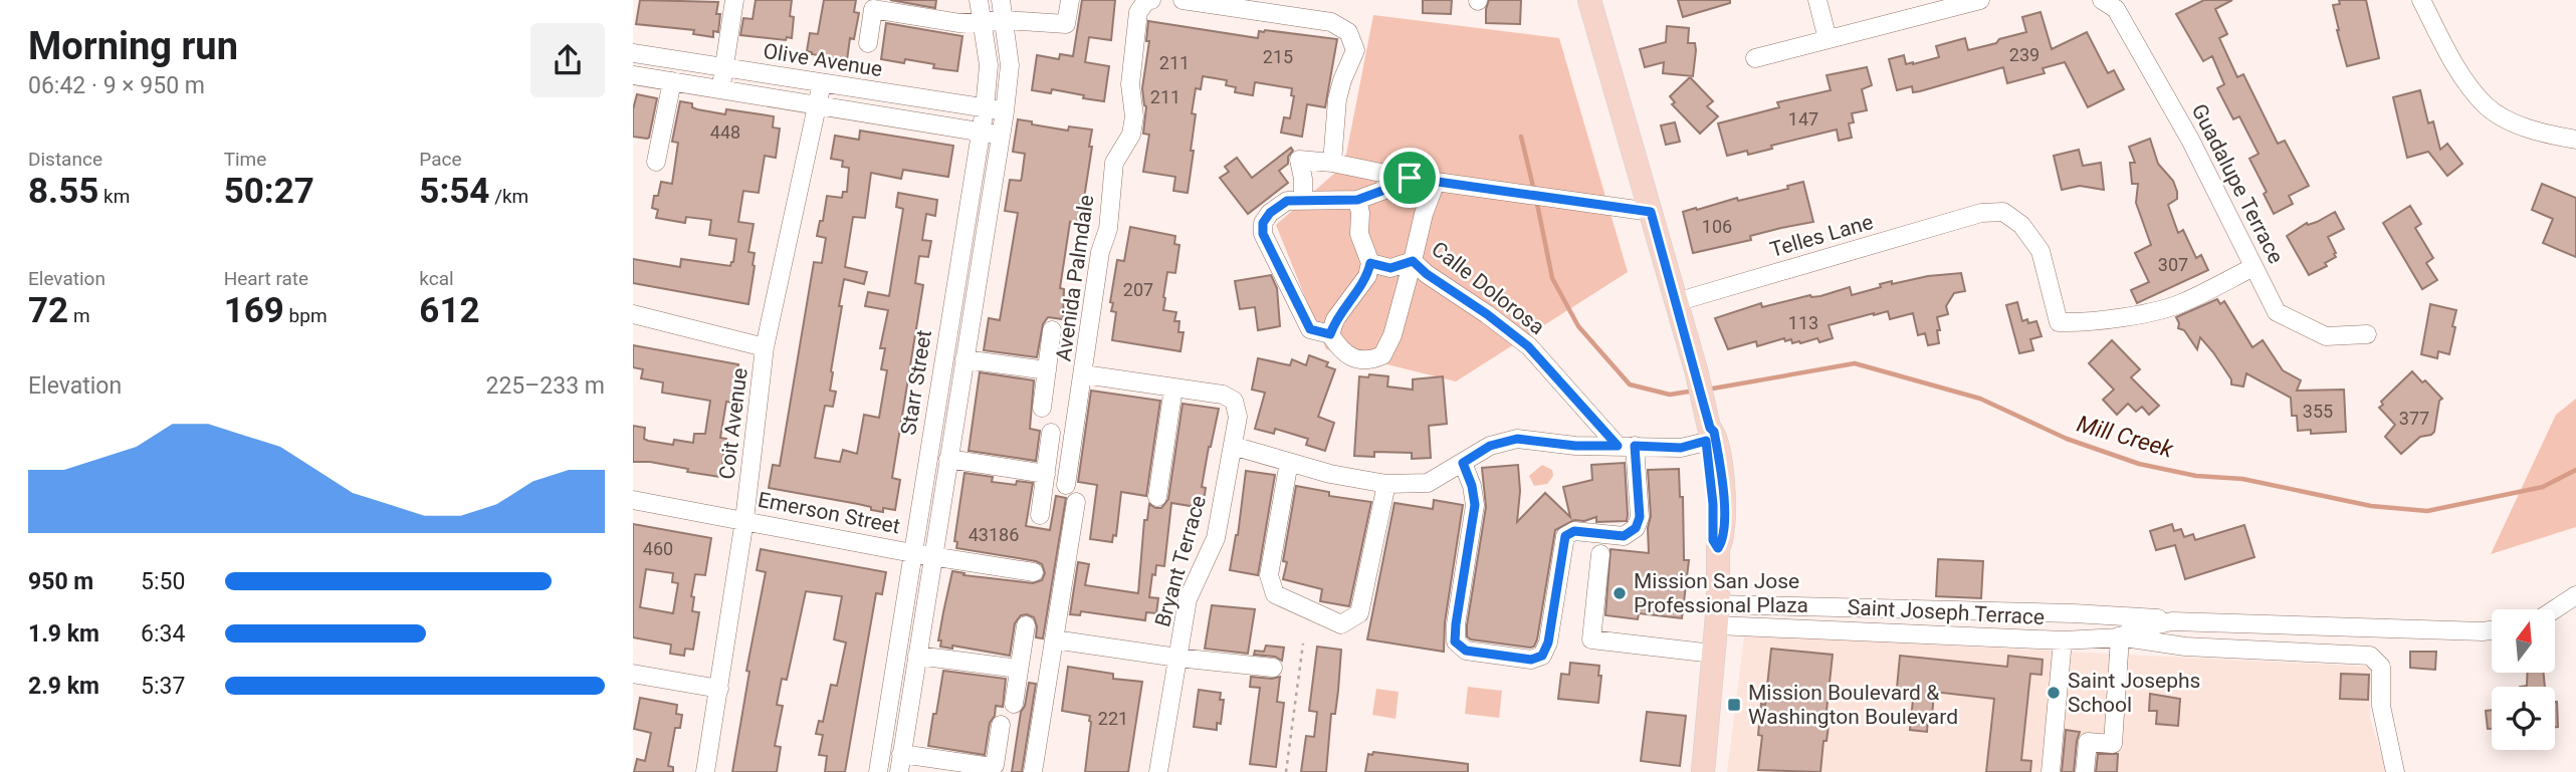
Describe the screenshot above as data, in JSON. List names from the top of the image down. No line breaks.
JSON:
{"streets":{"street":["Olive Avenue","Guadalupe Terrace","Telles Lane","Avenida Palmdale","Calle Dolorosa","Starr Street","Coit Avenue","Emerson Street","Bryant Terrace","Saint Joseph Terrace"]},"crossings":[["Olive Avenue","Starr Street"],["Olive Avenue","Coit Avenue"],["Guadalupe Terrace","Telles Lane"],["Avenida Palmdale","Bryant Terrace"],["Starr Street","Emerson Street"],["Coit Avenue","Emerson Street"]],"water":["Mill Creek"],"places":{"other":["Mission San Jose Professional Plaza","Saint Josephs School"],"transit":["Mission Boulevard & Washington Boulevard"]},"house_numbers":["239","215","211","211","147","448","106","307","207","113","355","377","43186","460","221"],"north":"top","page":{"heading":["Morning run","06:42 · 9 × 950 m"],"stats":[["Distance","8.55 km"],["Time","50:27"],["Pace","5:54 /km"],["Elevation","72 m"],["Heart rate","169 bpm"],["kcal","612"]],"chart":["Elevation","225–233 m"],"list":[{"name":"950 m","note":"5:50"},{"name":"1.9 km","note":"6:34"},{"name":"2.9 km","note":"5:37"}]}}
